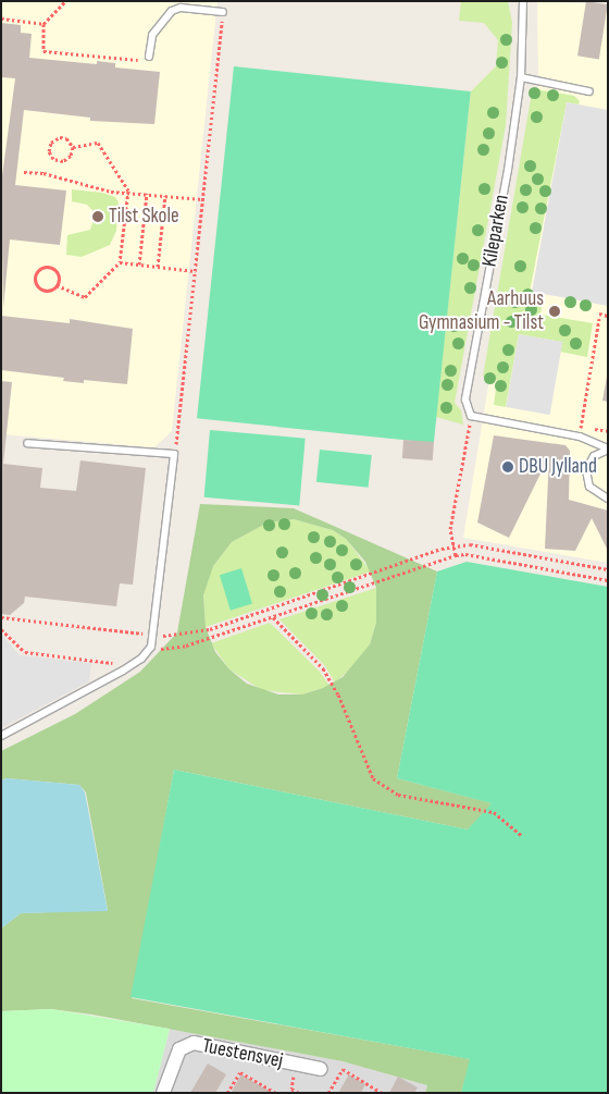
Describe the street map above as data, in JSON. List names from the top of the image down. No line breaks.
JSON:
{"streets":{"street":["Tuestensvej"],"lane":["Kileparken"]},"places":["Tilst Skole","Aarhuus Gymnasium - Tilst","DBU Jylland"]}
